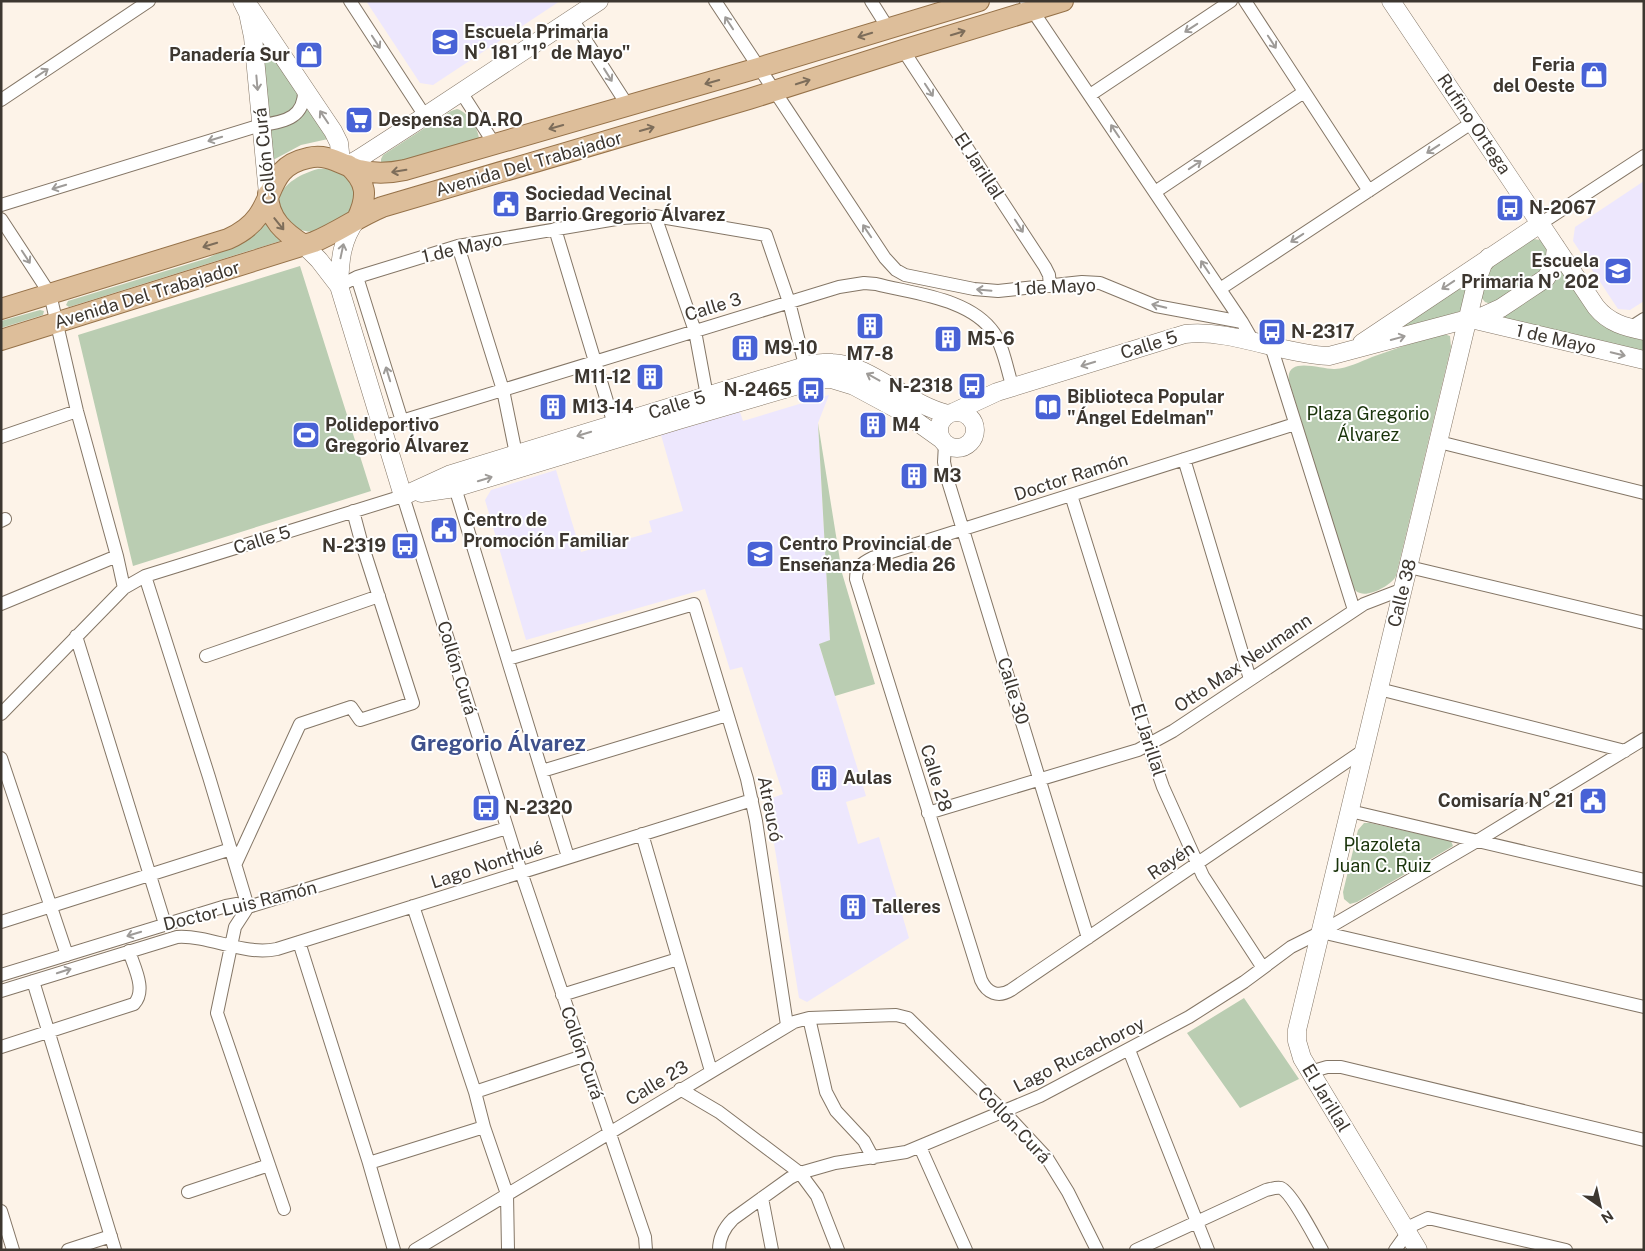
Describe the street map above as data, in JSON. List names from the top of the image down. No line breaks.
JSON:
{"streets":{"main road":["Collón Curá","Avenida Del Trabajador"],"street":["Rufino Ortega","El Jarillal","1 de Mayo","Calle 3","Calle 5","Doctor Ramón","Calle 38","Otto Max Neumann","Calle 30","Calle 28","Atreucó","Rayén","Lago Nonthué","Doctor Luis Ramón","Lago Rucachoroy","Calle 23"]},"crossings":[["Rufino Ortega","1 de Mayo"],["Rufino Ortega","Calle 5"],["Collón Curá","Avenida Del Trabajador"],["Collón Curá","1 de Mayo"],["Collón Curá","Calle 3"],["Collón Curá","Calle 5"],["Collón Curá","Lago Nonthué"],["Collón Curá","Doctor Luis Ramón"],["Collón Curá","Lago Rucachoroy"],["Collón Curá","Calle 23"],["Avenida Del Trabajador","El Jarillal"],["Avenida Del Trabajador","1 de Mayo"],["El Jarillal","1 de Mayo"],["El Jarillal","Doctor Ramón"],["El Jarillal","Calle 38"],["El Jarillal","Otto Max Neumann"],["El Jarillal","Rayén"],["El Jarillal","Lago Rucachoroy"],["1 de Mayo","Calle 3"],["1 de Mayo","Calle 5"],["1 de Mayo","Calle 38"],["Calle 3","Calle 5"],["Calle 5","Calle 38"],["Calle 5","Calle 30"],["Doctor Ramón","Calle 30"],["Doctor Ramón","Calle 28"],["Calle 38","Otto Max Neumann"],["Calle 38","Rayén"],["Calle 38","Lago Rucachoroy"],["Otto Max Neumann","Calle 30"],["Otto Max Neumann","Calle 28"],["Calle 30","Rayén"],["Calle 28","Rayén"],["Atreucó","Lago Nonthué"],["Atreucó","Calle 23"],["Lago Nonthué","Doctor Luis Ramón"]],"districts":["Gregorio Álvarez"],"parks":["Plaza Gregorio Álvarez","Plazoleta Juan C. Ruiz"],"places":{"school or university":["Escuela Primaria N° 181 \"1° de Mayo\"","Escuela Primaria N° 202","Centro Provincial de Enseñanza Media 26"],"shop":["Panadería Sur","Feria del Oeste"],"supermarket":["Despensa DA.RO"],"public building":["Sociedad Vecinal Barrio Gregorio Álvarez","Centro de Promoción Familiar","Comisaría N° 21"],"bus stop":["N-2067","N-2317","N-2318","N-2465","N-2319","N-2320"],"building":["M7-8","M5-6","M9-10","M11-12","M13-14","M4","M3","Aulas","Talleres"],"library":["Biblioteca Popular \"Ángel Edelman\""],"sports":["Polideportivo Gregorio Álvarez"]},"north":"bottom right"}
